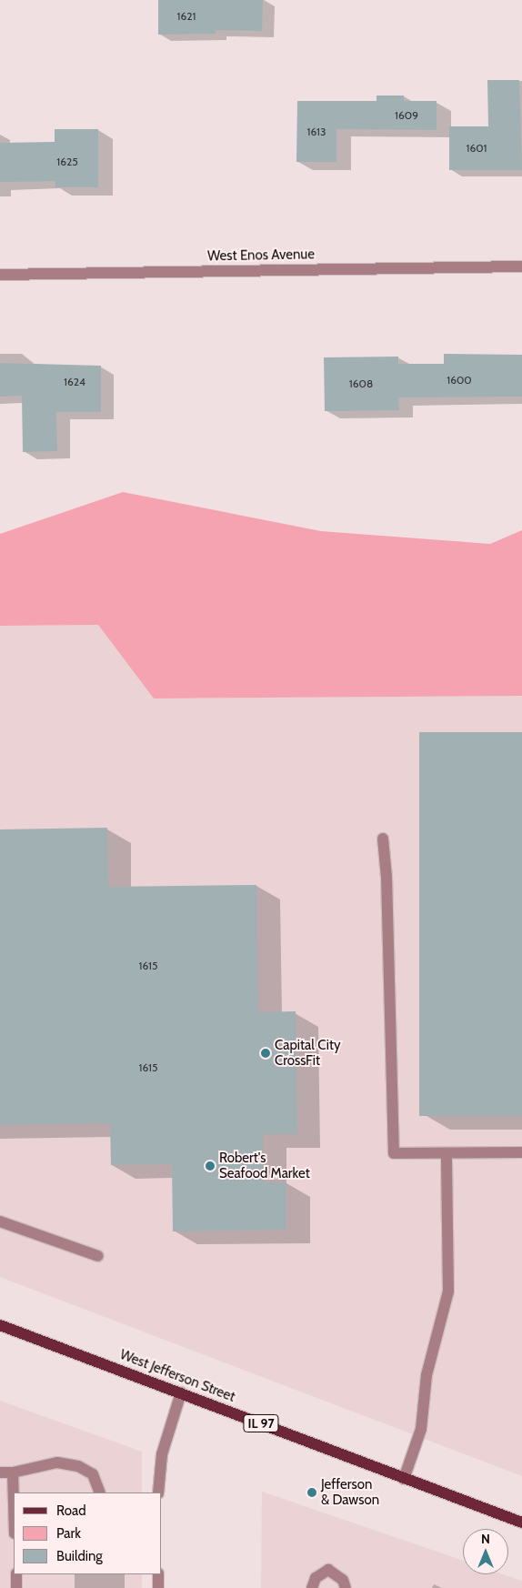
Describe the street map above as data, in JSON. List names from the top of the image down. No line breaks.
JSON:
{"streets":{"main road":["West Jefferson Street","IL 97"],"street":["West Enos Avenue"]},"places":["Capital City CrossFit","Robert's Seafood Market","Jefferson & Dawson"],"house_numbers":["1621","1609","1613","1601","1625","1600","1624","1608","1615","1615"],"legend":["Road","Park","Building"],"north":"top"}
